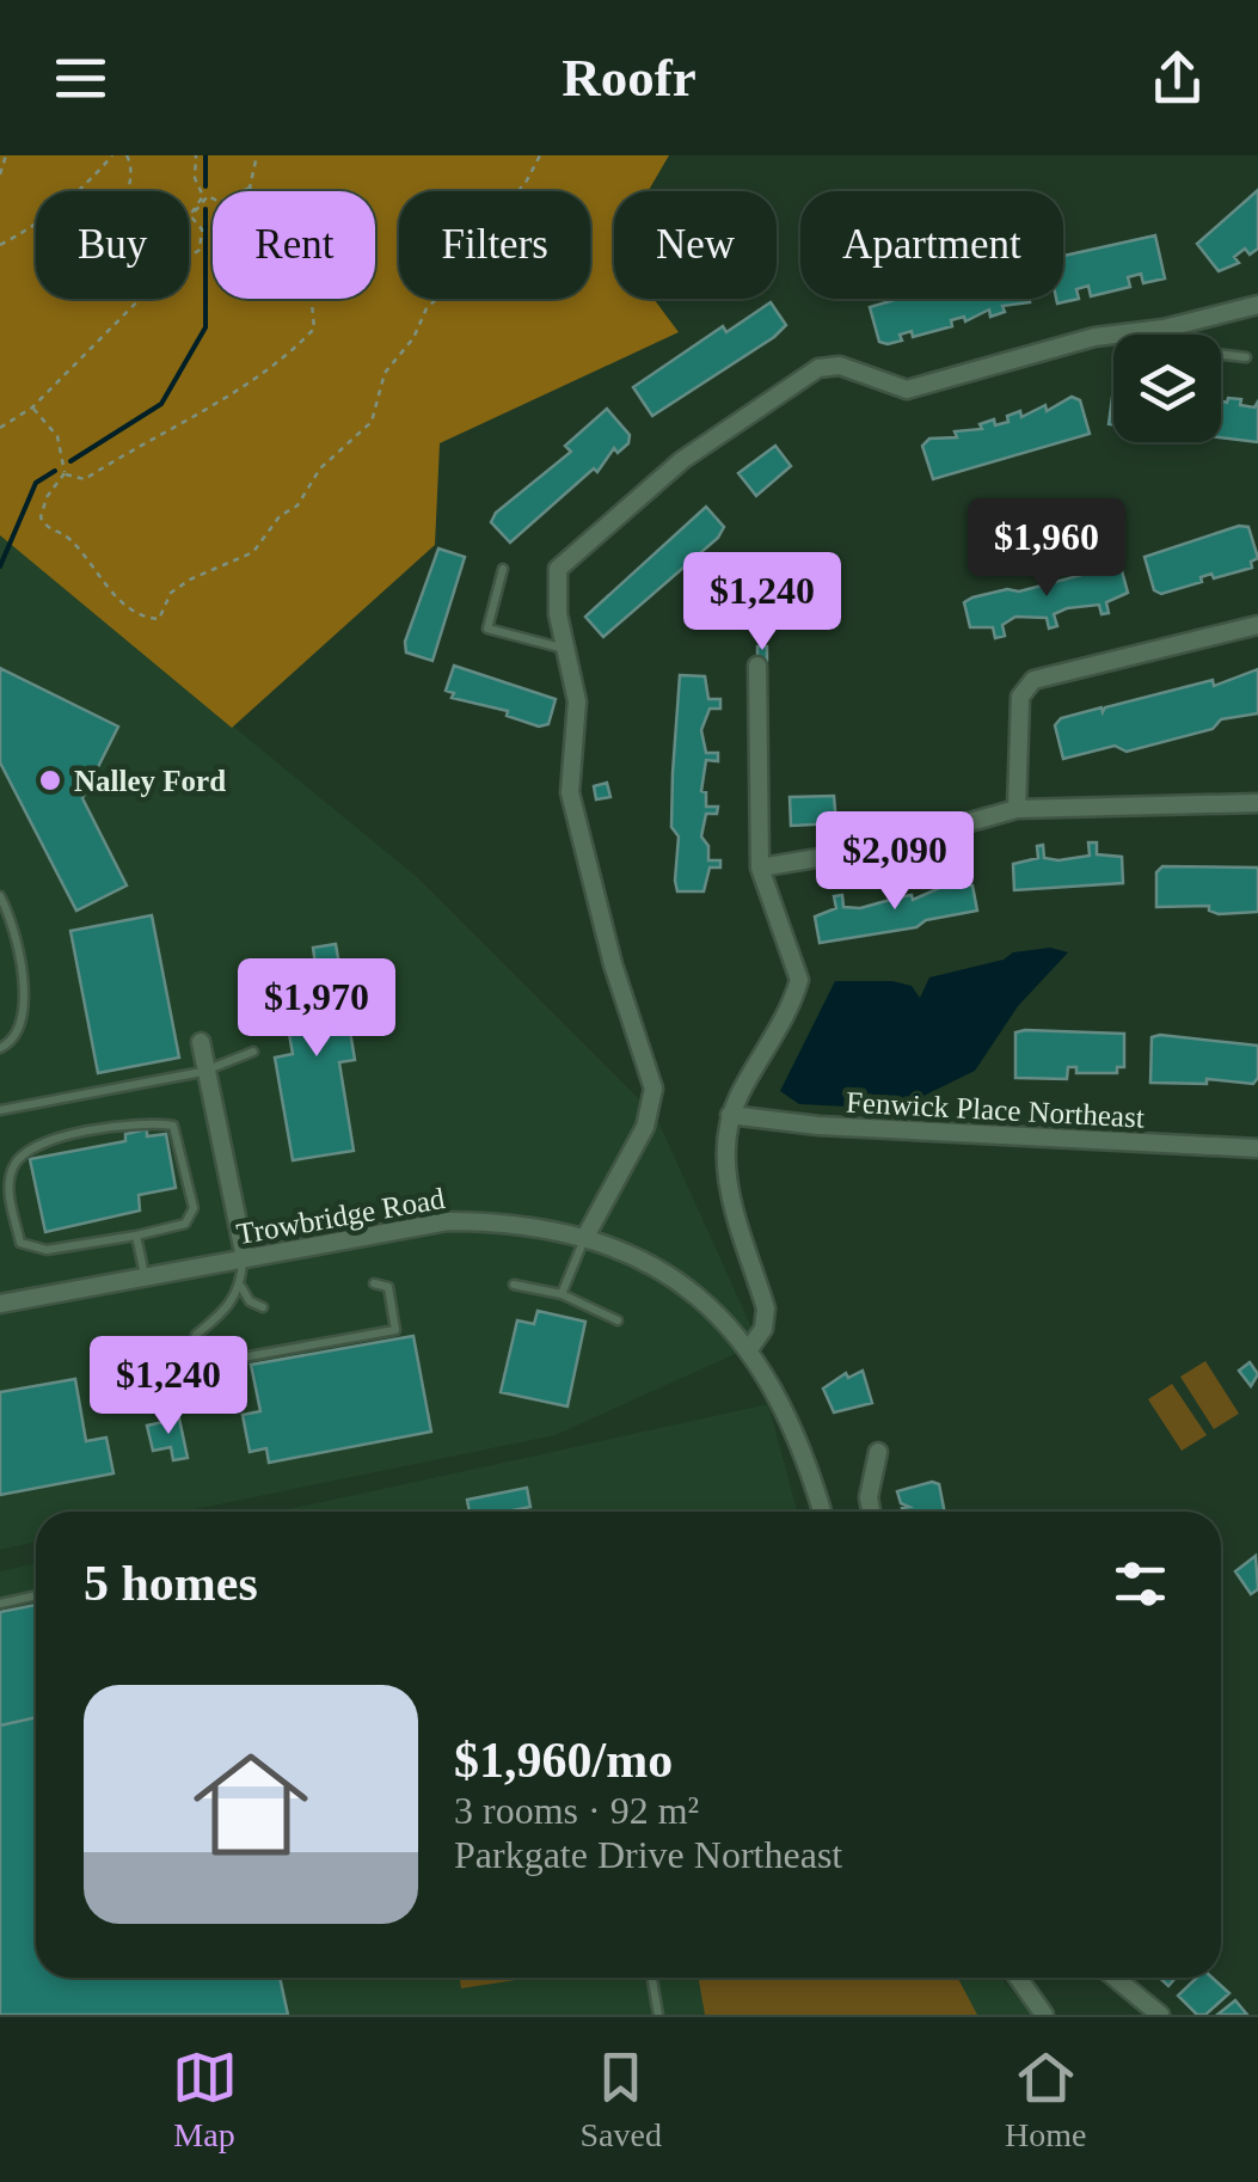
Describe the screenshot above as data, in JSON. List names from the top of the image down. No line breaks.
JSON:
{"streets":{"street":["Fenwick Place Northeast","Trowbridge Road"]},"places":["Nalley Ford"],"page":{"header":"Roofr","chip":["Buy","Rent","Filters","New","Apartment"],"price":["$1,960","$1,240","$2,090","$1,970","$1,240"],"heading":"5 homes","list":[{"name":"$1,960/mo","note":"3 rooms · 92 m² · Parkgate Drive Northeast"}],"tabs":["Map","Saved","Home"]}}
